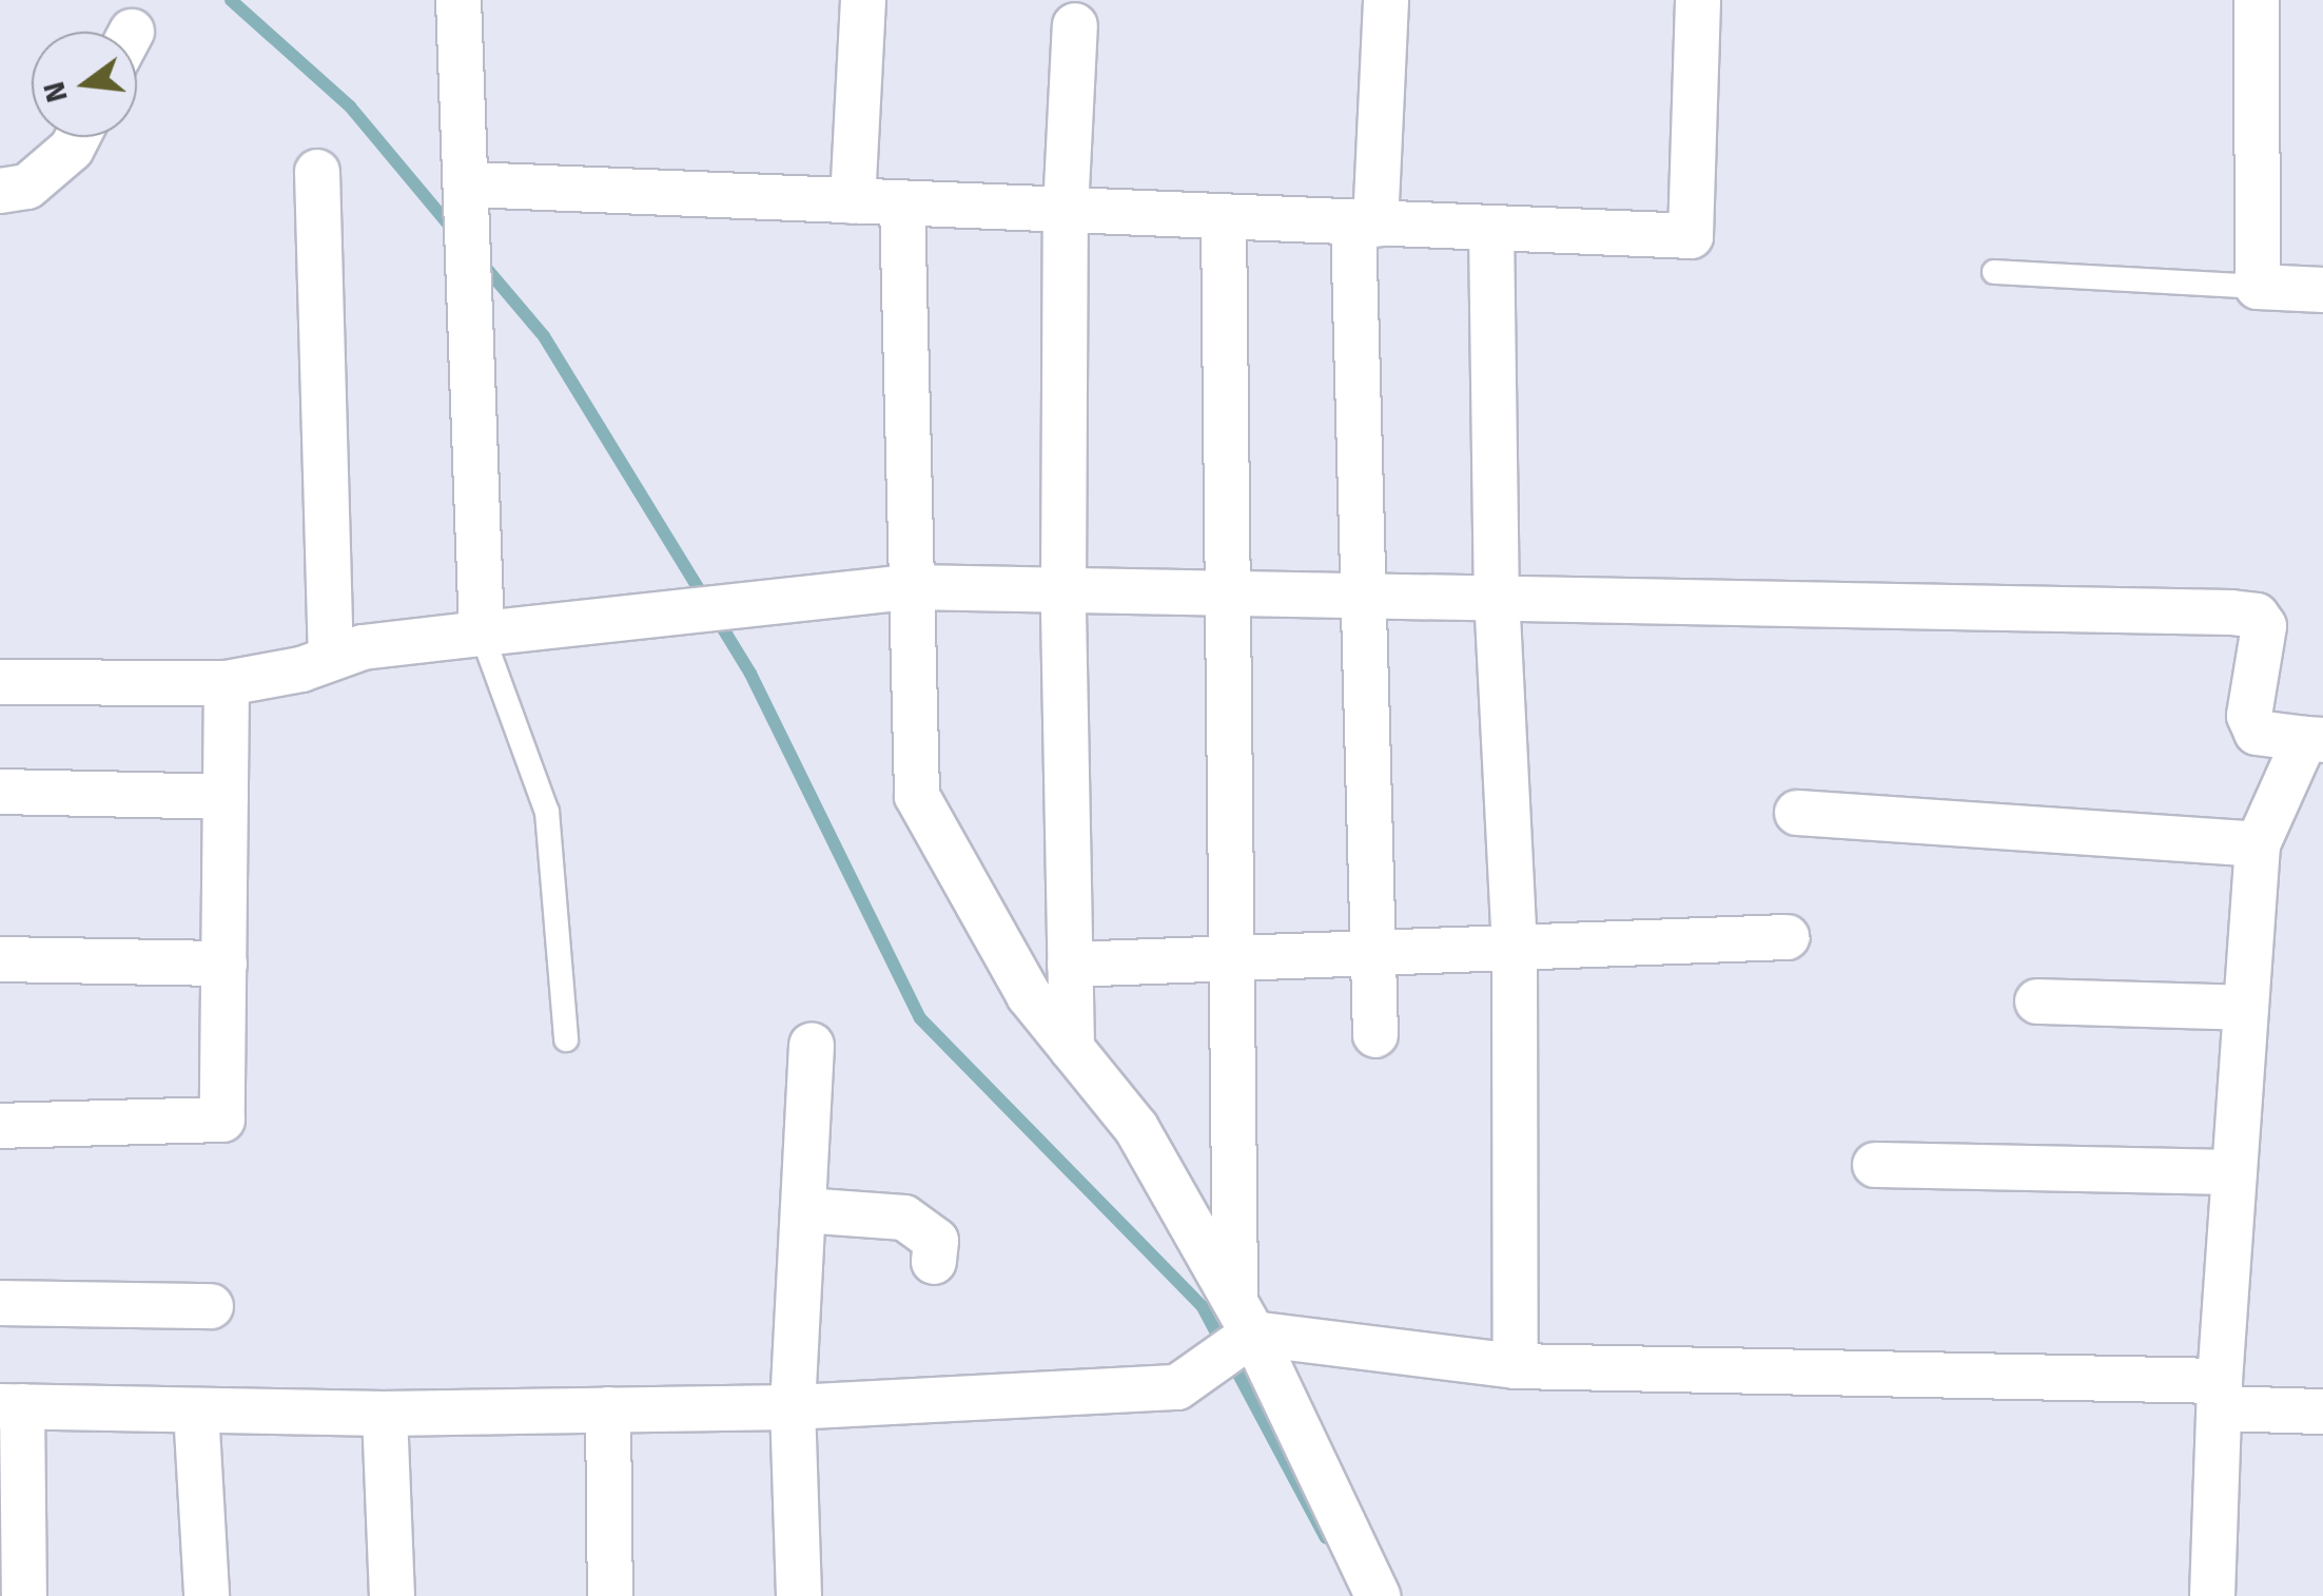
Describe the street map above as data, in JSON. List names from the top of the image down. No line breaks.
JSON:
{"north":"left"}
